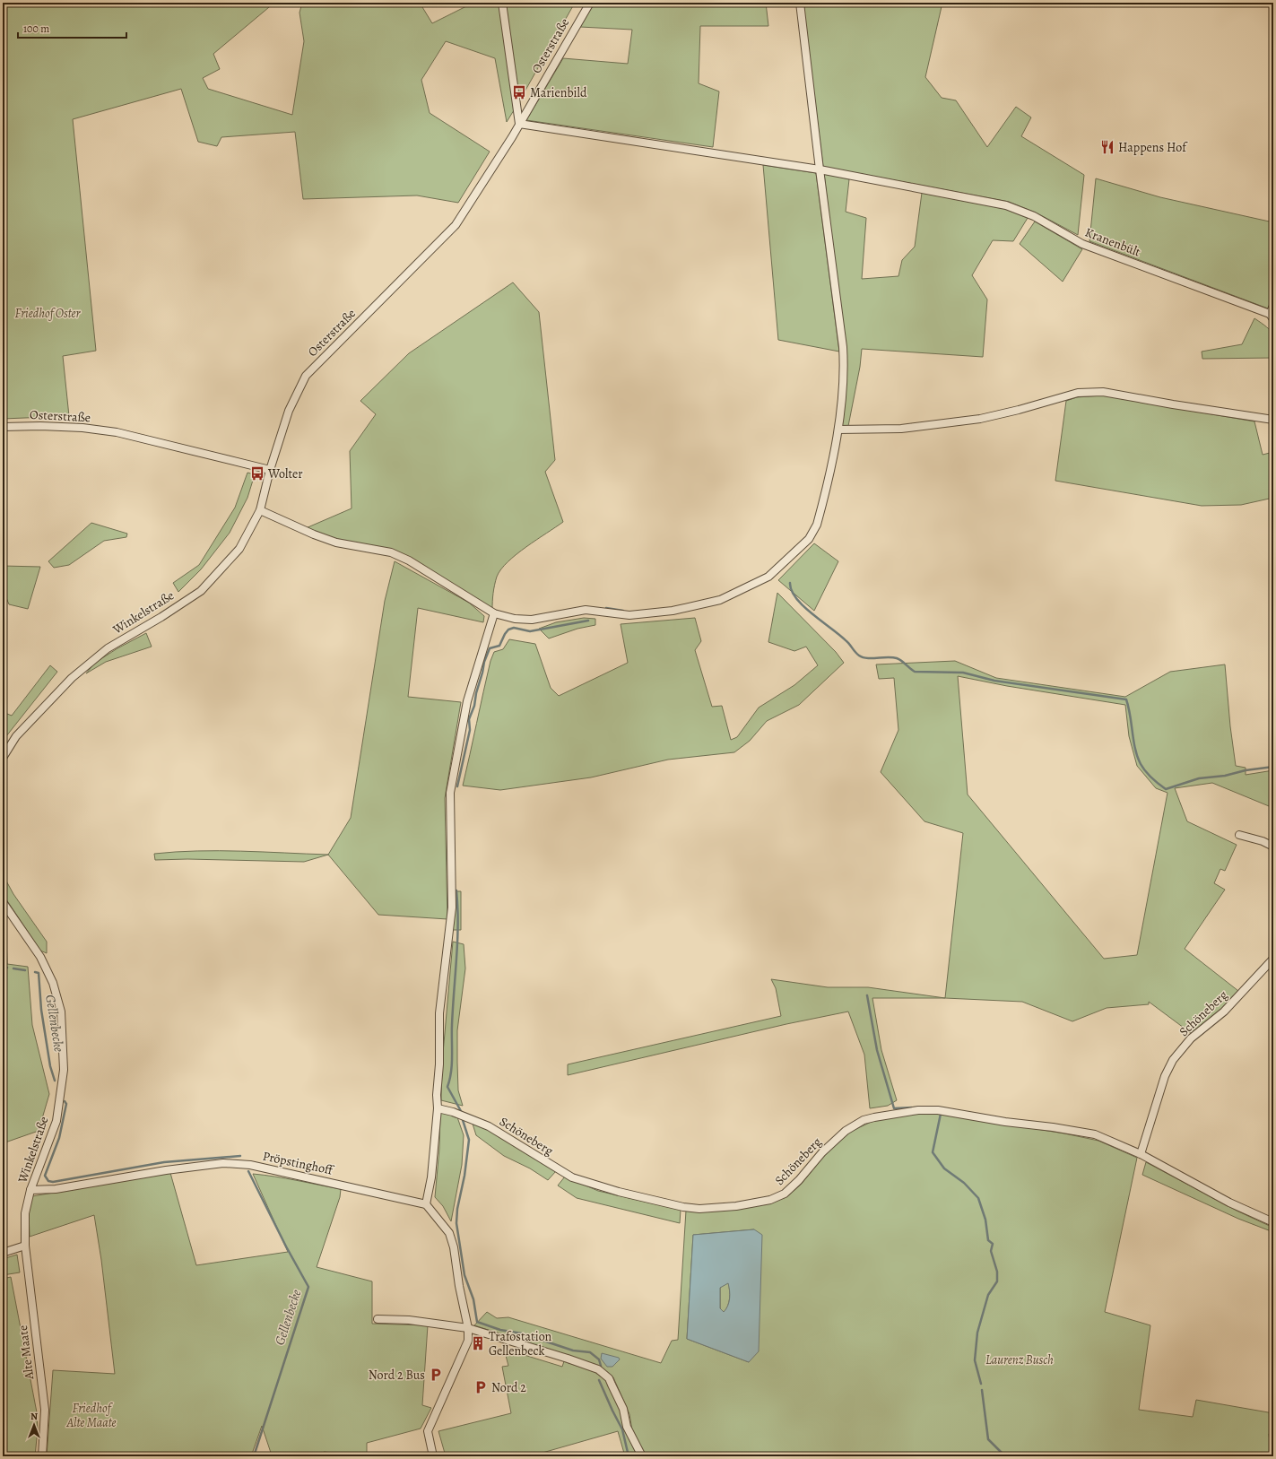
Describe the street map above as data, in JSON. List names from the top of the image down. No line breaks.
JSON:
{"streets":{"street":["Osterstraße","Kranenbült","Winkelstraße","Schöneberg","Pröpstinghoff","Alte Maate"]},"crossings":[["Osterstraße","Kranenbült"],["Osterstraße","Winkelstraße"],["Winkelstraße","Pröpstinghoff"],["Winkelstraße","Alte Maate"]],"water":["Gellenbecke"],"parks":["Friedhof Oster","Laurenz Busch","Friedhof Alte Maate"],"places":{"bus stop":["Marienbild","Wolter"],"restaurant":["Happens Hof"],"building":["Trafostation Gellenbeck"],"parking":["Nord 2 Bus","Nord 2"]},"scale_bar":"100 m","north":"top"}
